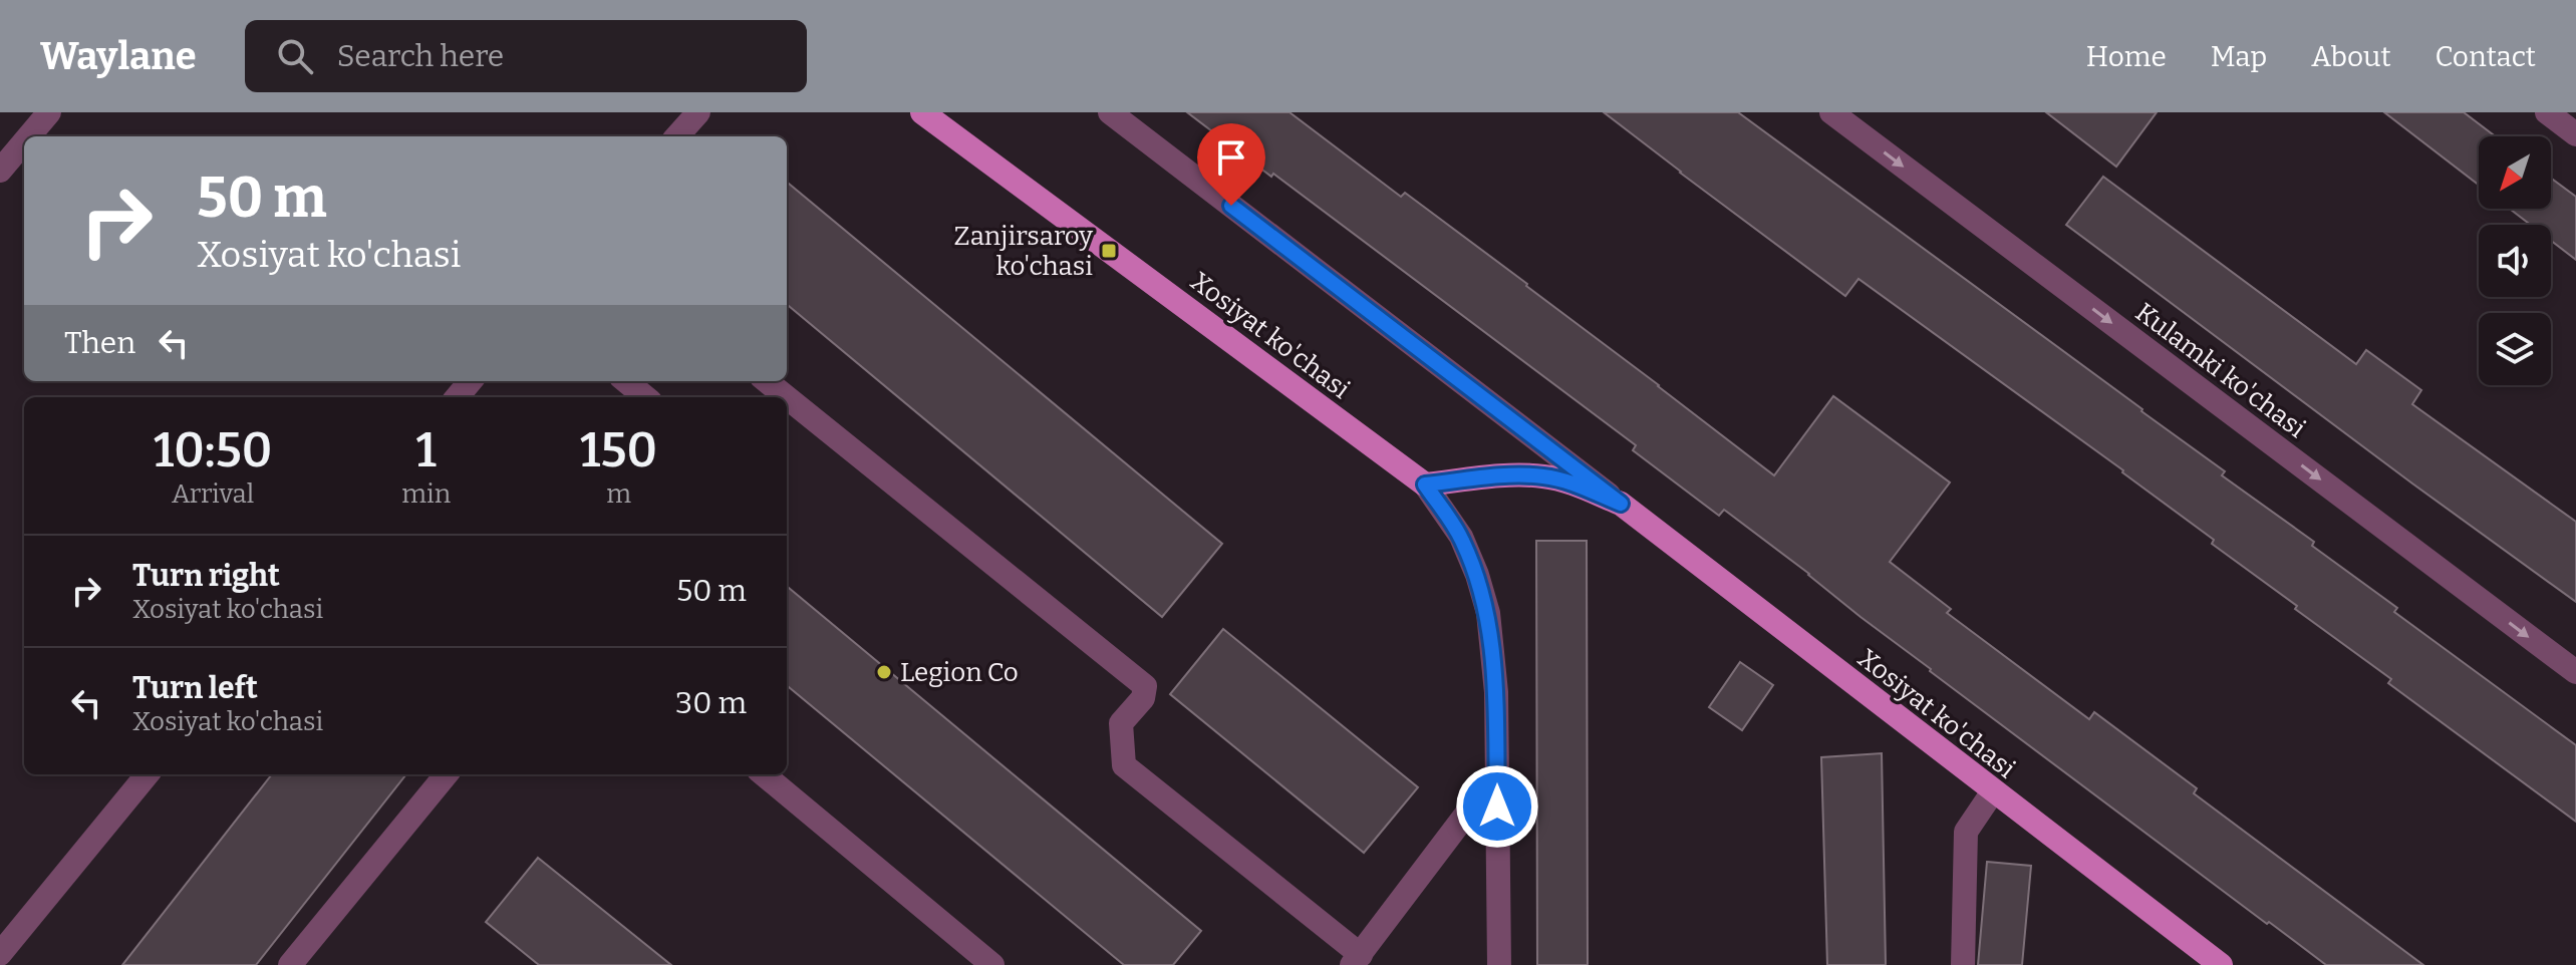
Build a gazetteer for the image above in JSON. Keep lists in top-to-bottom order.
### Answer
{
  "streets": {
    "main road": ["Xosiyat ko'chasi"],
    "street": ["Kulamki ko'chasi"]
  },
  "one_way": ["Kulamki ko'chasi"],
  "places": {
    "transit": ["Zanjirsaroy ko'chasi"],
    "other": ["Legion Co"]
  },
  "north": "bottom left",
  "page": {
    "header": "Waylane",
    "search": "Search here",
    "nav": [
      "Home",
      "Map",
      "About",
      "Contact"
    ],
    "turn": ["50 m", "Xosiyat ko'chasi"],
    "then": "Then",
    "eta": [
      "10:50",
      "Arrival",
      "1",
      "min",
      "150",
      "m"
    ],
    "list": [
      {
        "name": "Turn right",
        "note": "Xosiyat ko'chasi",
        "value": "50 m"
      },
      {
        "name": "Turn left",
        "note": "Xosiyat ko'chasi",
        "value": "30 m"
      }
    ]
  }
}
